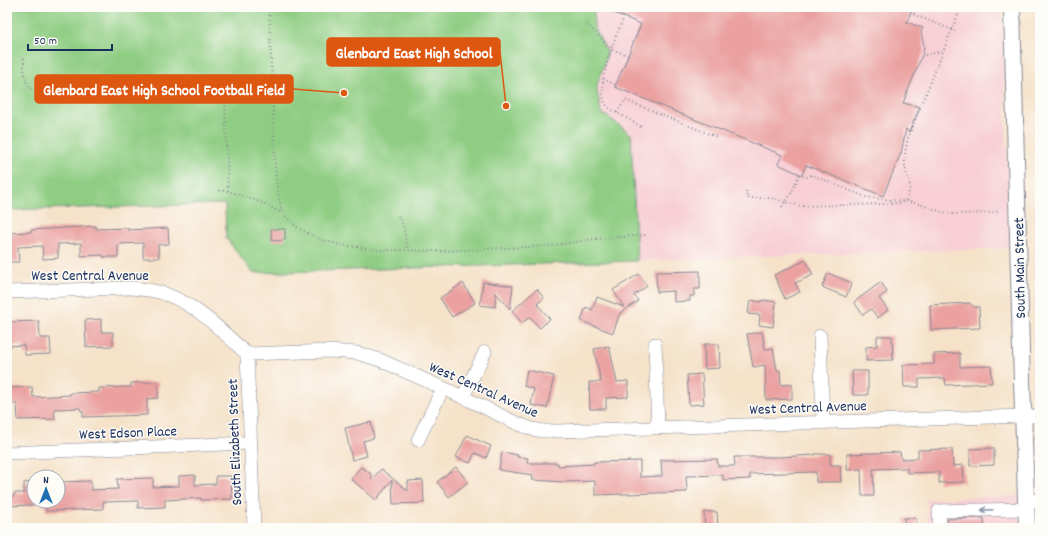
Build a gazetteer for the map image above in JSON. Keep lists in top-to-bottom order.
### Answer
{
  "streets": {
    "main road": ["South Main Street"],
    "street": ["West Central Avenue", "West Edson Place", "South Elizabeth Street"]
  },
  "crossings": [
    ["South Main Street", "West Central Avenue"],
    ["West Central Avenue", "South Elizabeth Street"],
    ["West Edson Place", "South Elizabeth Street"]
  ],
  "places": ["Glenbard East High School Football Field", "Glenbard East High School"],
  "scale_bar": "50 m",
  "north": "top"
}
